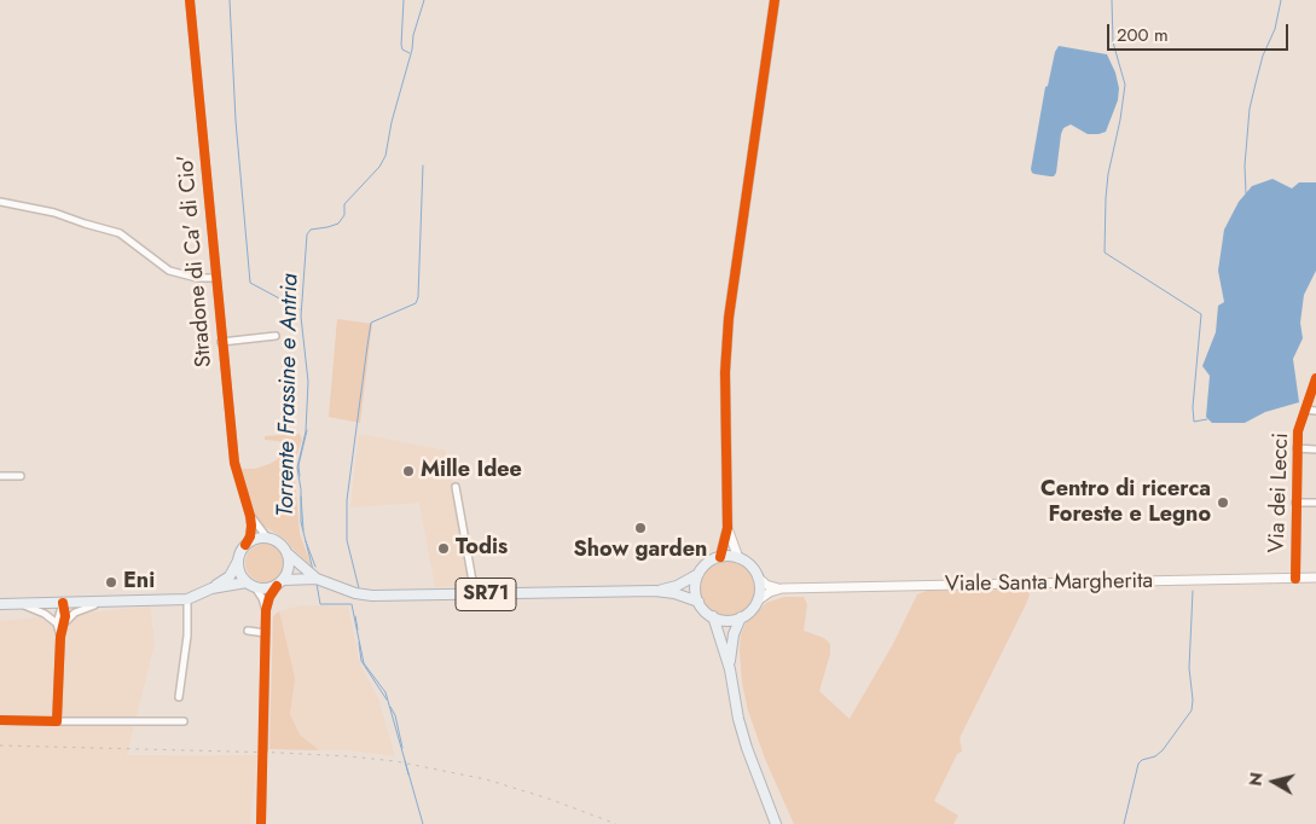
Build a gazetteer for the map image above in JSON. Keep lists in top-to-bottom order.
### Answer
{
  "streets": {
    "main road": ["SR71"],
    "street": ["Stradone di Ca' di Cio'", "Via dei Lecci", "Viale Santa Margherita"]
  },
  "crossings": [
    ["Via dei Lecci", "Viale Santa Margherita"],
    ["Viale Santa Margherita", "SR71"]
  ],
  "water": ["Torrente Frassine e Antria"],
  "places": [
    "Mille Idee",
    "Centro di ricerca Foreste e Legno",
    "Show garden",
    "Todis",
    "Eni"
  ],
  "scale_bar": "200 m",
  "north": "left"
}
